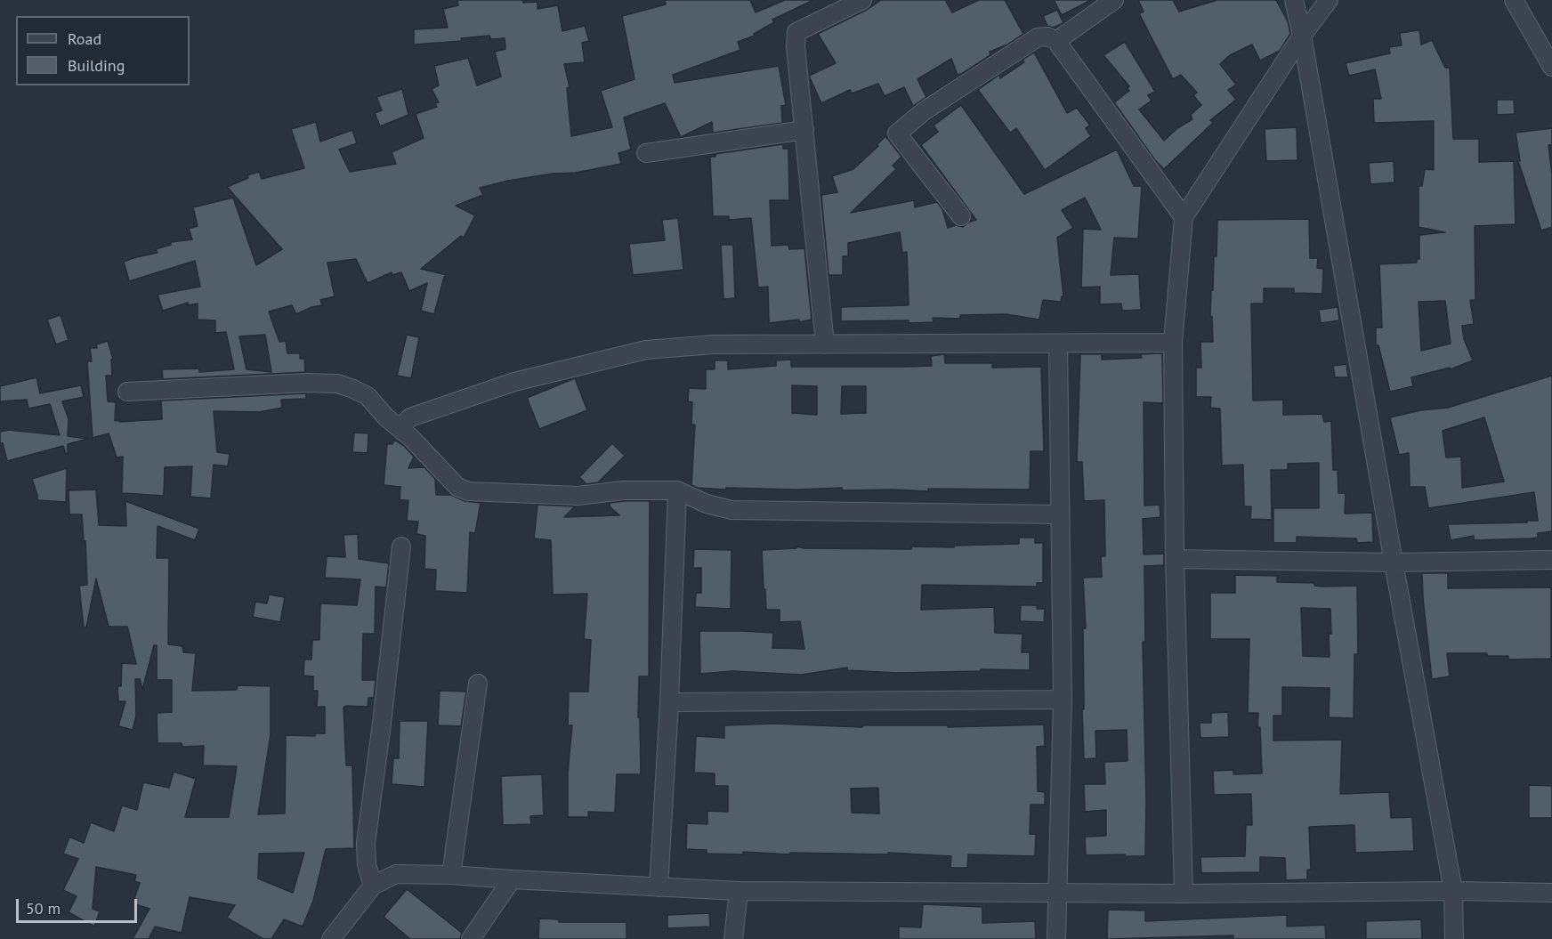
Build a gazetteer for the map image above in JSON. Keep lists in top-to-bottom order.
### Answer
{
  "legend": ["Road", "Building"],
  "scale_bar": "50 m"
}
